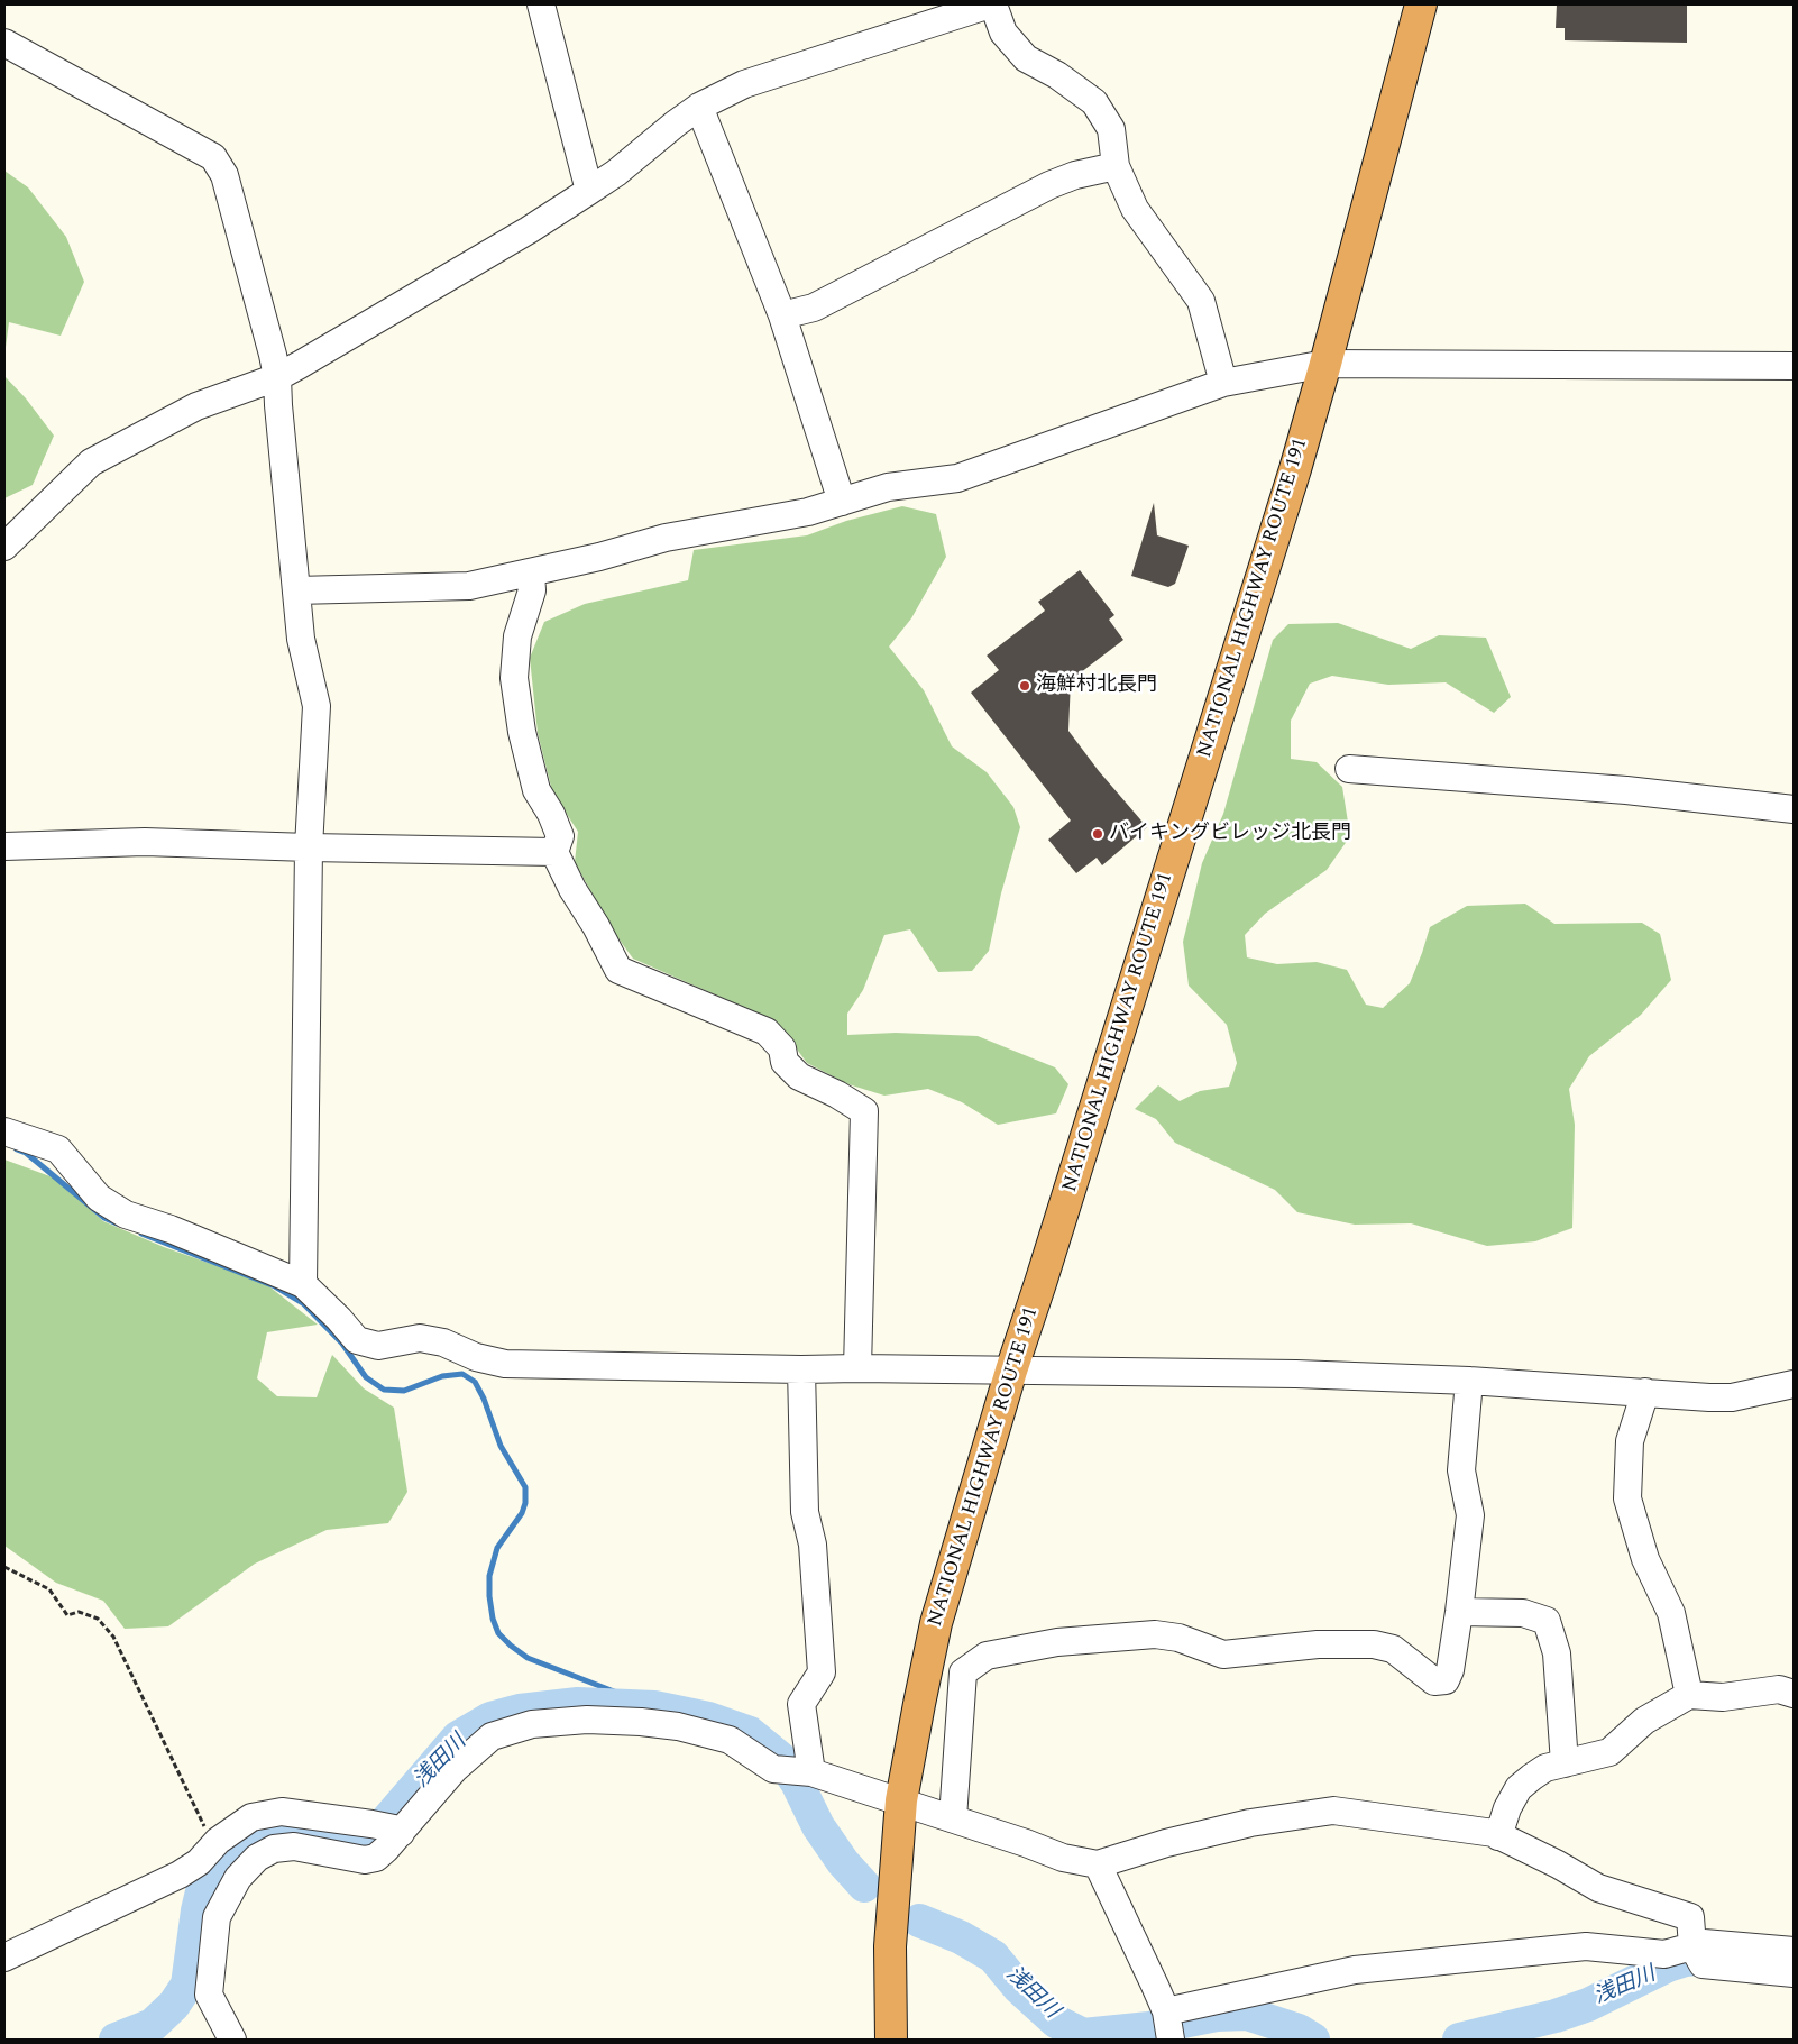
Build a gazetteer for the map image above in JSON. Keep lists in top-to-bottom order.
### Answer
{
  "streets": {
    "highway": ["NATIONAL HIGHWAY ROUTE 191"]
  },
  "water": ["浅田川"],
  "places": ["海鮮村北長門", "バイキングビレッジ北長門"]
}
